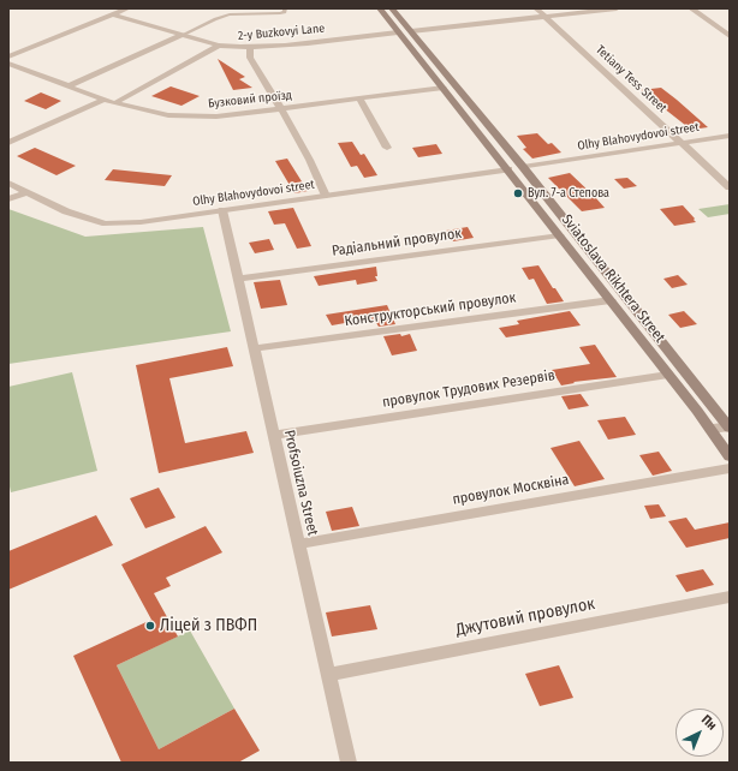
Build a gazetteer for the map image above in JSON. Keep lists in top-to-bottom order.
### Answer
{
  "streets": {
    "main road": ["Sviatoslava Rikhtera Street"],
    "street": [
      "2-y Buzkovyi Lane",
      "Tetiany Tess Street",
      "Бузковий проїзд",
      "Olhy Blahovydovoi street",
      "Радіальний провулок",
      "Конструкторський провулок",
      "провулок Трудових Резервів",
      "Profsoiuzna Street",
      "провулок Москвіна",
      "Джутовий провулок"
    ]
  },
  "crossings": [
    ["2-y Buzkovyi Lane", "Sviatoslava Rikhtera Street"],
    ["Tetiany Tess Street", "Olhy Blahovydovoi street"],
    ["Бузковий проїзд", "Sviatoslava Rikhtera Street"],
    ["Olhy Blahovydovoi street", "Sviatoslava Rikhtera Street"],
    ["Olhy Blahovydovoi street", "Profsoiuzna Street"],
    ["Радіальний провулок", "Sviatoslava Rikhtera Street"],
    ["Радіальний провулок", "Profsoiuzna Street"],
    ["Sviatoslava Rikhtera Street", "Конструкторський провулок"],
    ["Sviatoslava Rikhtera Street", "провулок Трудових Резервів"],
    ["Конструкторський провулок", "Profsoiuzna Street"],
    ["провулок Трудових Резервів", "Profsoiuzna Street"],
    ["Profsoiuzna Street", "провулок Москвіна"],
    ["Profsoiuzna Street", "Джутовий провулок"]
  ],
  "places": ["Вул. 7-а Степова", "Ліцей з ПВФП"],
  "north": "top right"
}
